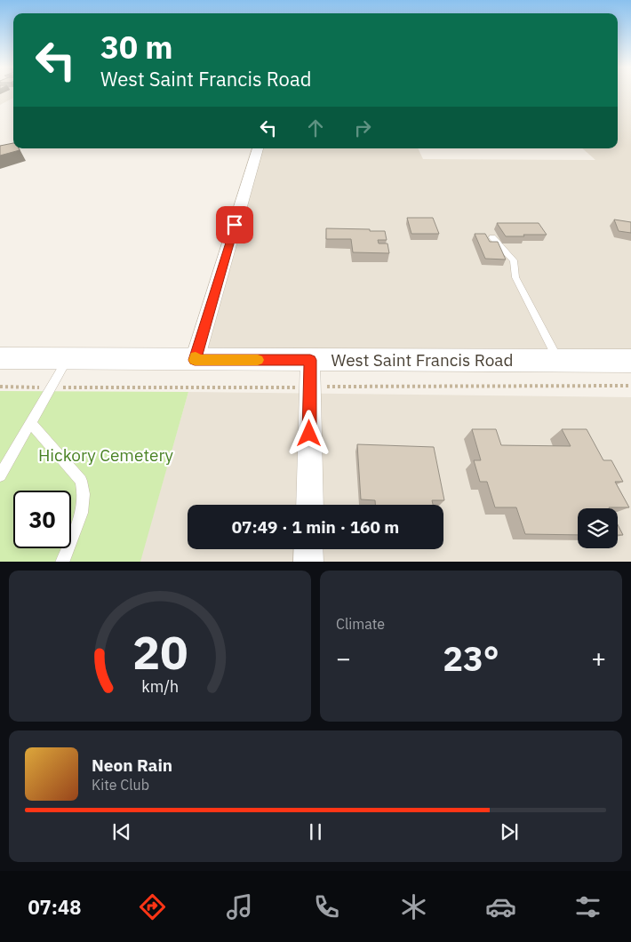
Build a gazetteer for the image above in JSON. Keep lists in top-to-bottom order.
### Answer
{
  "streets": {
    "street": ["West Saint Francis Road"]
  },
  "parks": ["Hickory Cemetery"],
  "page": {
    "turn": ["30 m", "West Saint Francis Road"],
    "limit": "30",
    "trip": "07:49 · 1 min · 160 m",
    "tile": "Climate",
    "heat": ["−", "23°", "+"],
    "song": ["Neon Rain", "Kite Club"],
    "tabs": "07:48",
    "gauge": ["20", "km/h"]
  }
}
